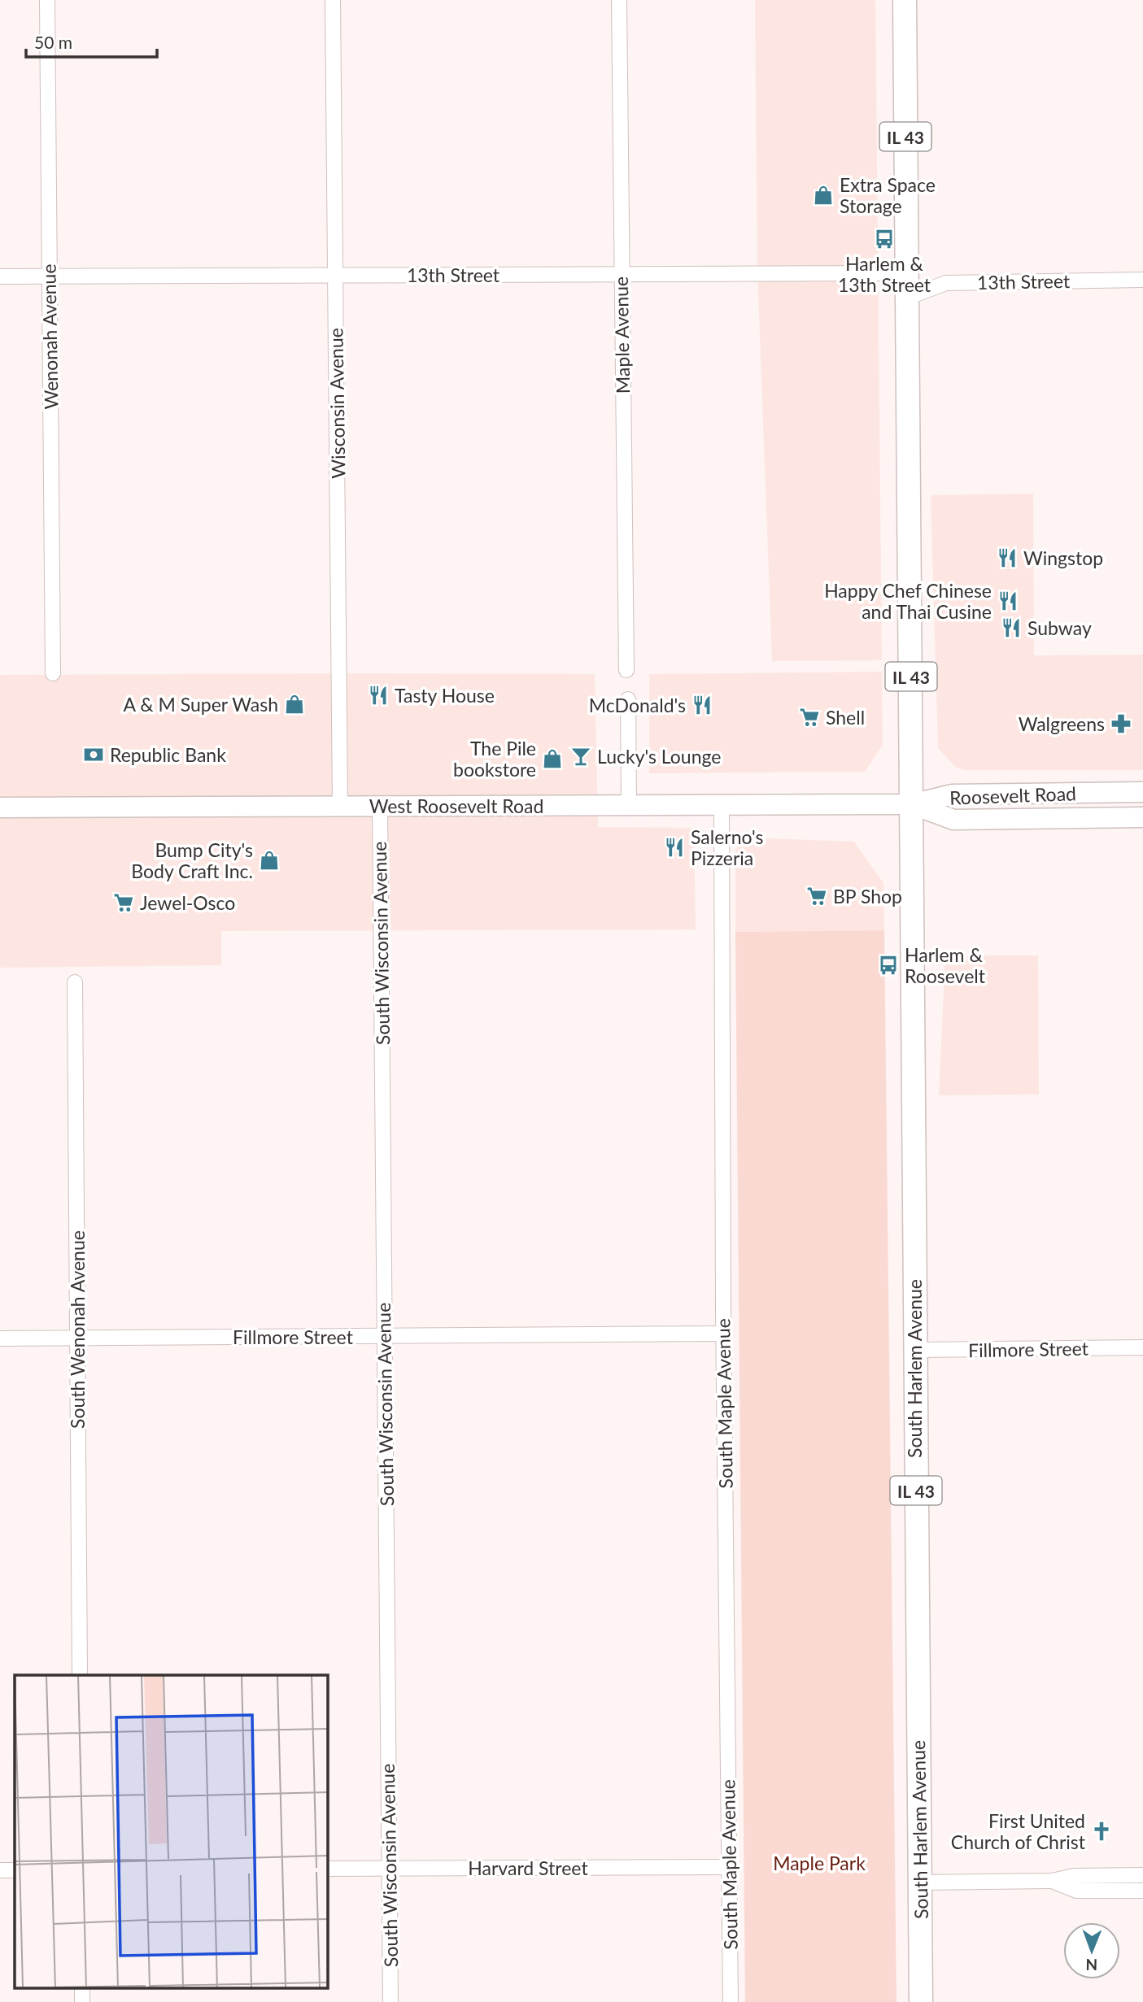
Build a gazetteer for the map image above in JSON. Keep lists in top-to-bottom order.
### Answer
{
  "streets": {
    "main road": [
      "IL 43",
      "Roosevelt Road",
      "West Roosevelt Road",
      "South Harlem Avenue"
    ],
    "street": [
      "13th Street",
      "Maple Avenue",
      "Wenonah Avenue",
      "Wisconsin Avenue",
      "South Wisconsin Avenue",
      "South Wenonah Avenue",
      "Fillmore Street",
      "South Maple Avenue",
      "Harvard Street"
    ]
  },
  "crossings": [
    ["IL 43", "13th Street"],
    ["IL 43", "Roosevelt Road"],
    ["IL 43", "West Roosevelt Road"],
    ["IL 43", "South Harlem Avenue"],
    ["13th Street", "Maple Avenue"],
    ["13th Street", "Wenonah Avenue"],
    ["13th Street", "Wisconsin Avenue"],
    ["Wisconsin Avenue", "West Roosevelt Road"],
    ["Roosevelt Road", "West Roosevelt Road"],
    ["Roosevelt Road", "South Harlem Avenue"],
    ["West Roosevelt Road", "South Wisconsin Avenue"],
    ["West Roosevelt Road", "South Harlem Avenue"],
    ["West Roosevelt Road", "South Maple Avenue"],
    ["South Wisconsin Avenue", "Fillmore Street"],
    ["South Wisconsin Avenue", "Harvard Street"],
    ["South Wenonah Avenue", "Fillmore Street"],
    ["Fillmore Street", "South Harlem Avenue"],
    ["Fillmore Street", "South Maple Avenue"],
    ["South Maple Avenue", "Harvard Street"]
  ],
  "parks": ["Maple Park"],
  "places": {
    "shop": [
      "Extra Space Storage",
      "A & M Super Wash",
      "The Pile bookstore",
      "Bump City's Body Craft Inc."
    ],
    "bus stop": ["Harlem & 13th Street", "Harlem & Roosevelt"],
    "restaurant": [
      "Wingstop",
      "Happy Chef Chinese and Thai Cusine",
      "Subway",
      "Tasty House",
      "McDonald's",
      "Salerno's Pizzeria"
    ],
    "supermarket": ["Shell", "BP Shop", "Jewel-Osco"],
    "pharmacy": ["Walgreens"],
    "bank": ["Republic Bank"],
    "bar": ["Lucky's Lounge"],
    "church": ["First United Church of Christ"]
  },
  "scale_bar": "50 m",
  "north": "bottom"
}
